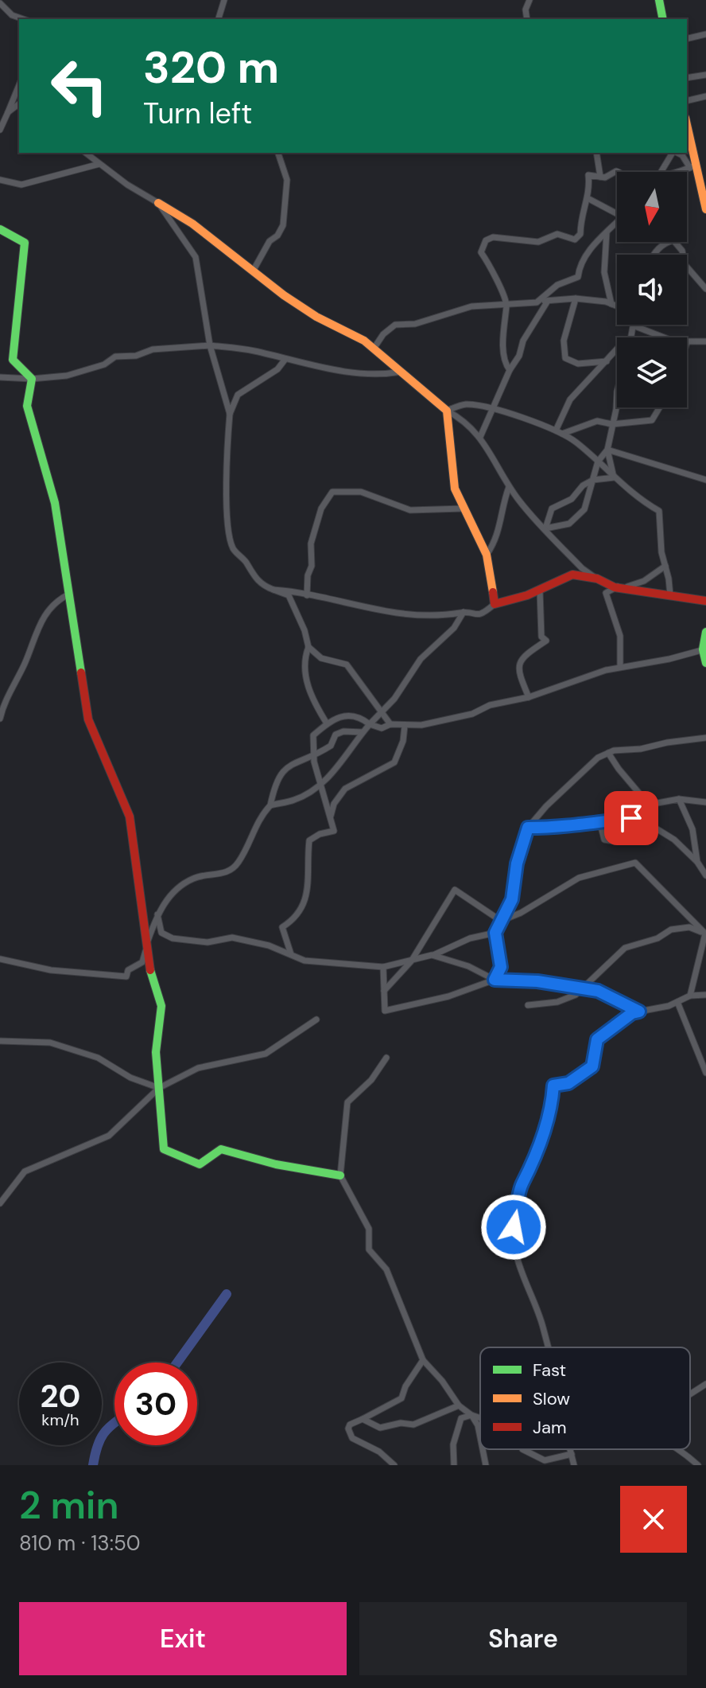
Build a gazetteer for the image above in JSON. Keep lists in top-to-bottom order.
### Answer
{
  "legend": ["Fast", "Slow", "Jam"],
  "north": "bottom",
  "page": {
    "turn": ["320 m", "Turn left"],
    "speed": "20 km/h",
    "limit": "30",
    "heading": ["2 min", "810 m · 13:50"],
    "buttons": ["Exit", "Share"]
  }
}
